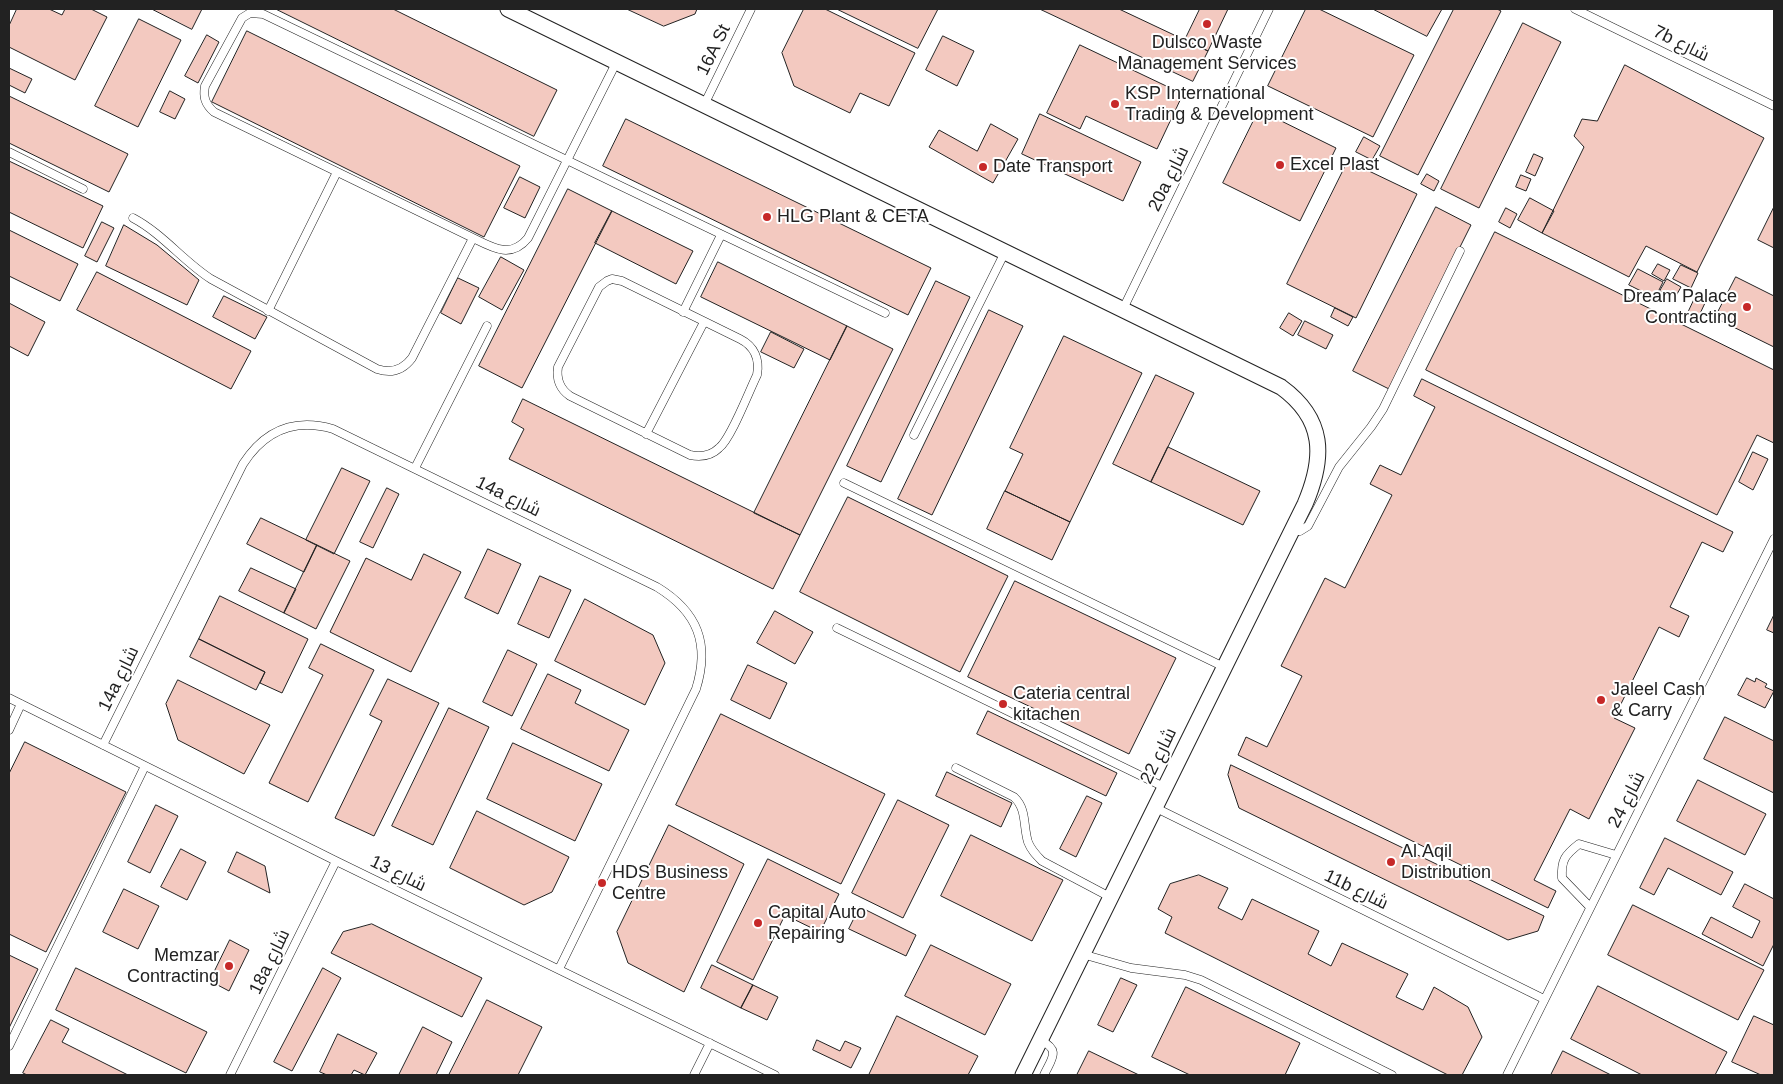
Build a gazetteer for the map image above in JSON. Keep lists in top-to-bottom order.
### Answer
{
  "streets": {
    "street": ["شارع 22"],
    "lane": [
      "7b شارع",
      "16A St",
      "20a شارع",
      "14a شارع",
      "شارع 24",
      "شارع 13",
      "11b شارع",
      "18a شارع"
    ]
  },
  "crossings": [
    ["20a شارع", "شارع 22"],
    ["14a شارع", "شارع 13"],
    ["شارع 22", "11b شارع"],
    ["شارع 24", "11b شارع"],
    ["شارع 13", "18a شارع"]
  ],
  "places": [
    "Dulsco Waste Management Services",
    "KSP International Trading & Development",
    "Excel Plast",
    "Date Transport",
    "HLG Plant & CETA",
    "Dream Palace Contracting",
    "Jaleel Cash & Carry",
    "Cateria central kitachen",
    "Al Aqil Distribution",
    "HDS Business Centre",
    "Capital Auto Repairing",
    "Memzar Contracting"
  ]
}
